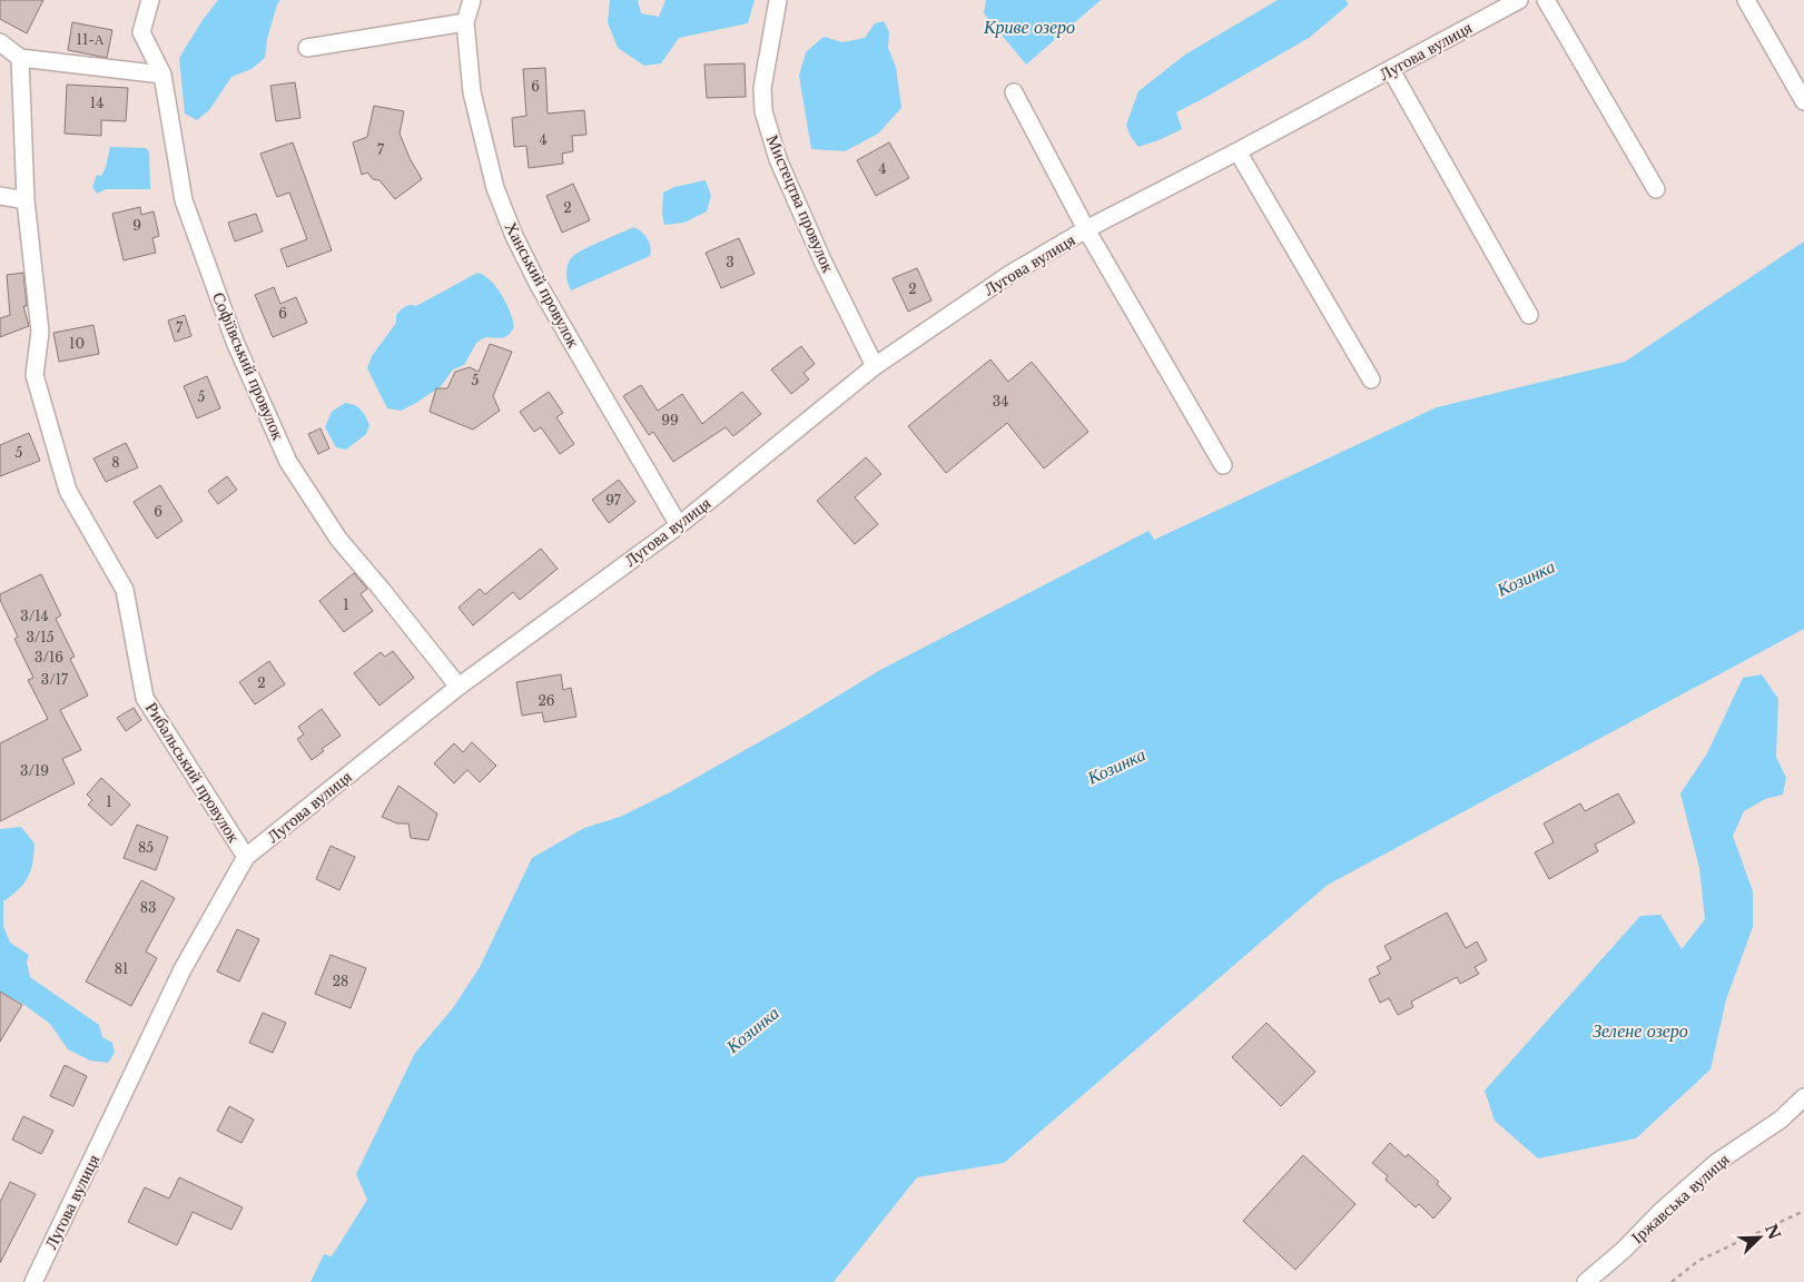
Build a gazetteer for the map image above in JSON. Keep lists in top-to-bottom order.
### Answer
{
  "streets": {
    "street": [
      "Лугова вулиця",
      "Мистецтва провулок",
      "Ханський провулок",
      "Софіївський провулок",
      "Рибальський провулок",
      "Іржавська вулиця"
    ]
  },
  "crossings": [
    ["Лугова вулиця", "Мистецтва провулок"],
    ["Лугова вулиця", "Ханський провулок"],
    ["Лугова вулиця", "Софіївський провулок"],
    ["Лугова вулиця", "Рибальський провулок"]
  ],
  "water": ["Криве озеро", "Козинка", "Зелене озеро"],
  "house_numbers": [
    "11-А",
    "6",
    "14",
    "4",
    "7",
    "4",
    "2",
    "9",
    "3",
    "2",
    "6",
    "7",
    "10",
    "5",
    "5",
    "34",
    "99",
    "5",
    "8",
    "97",
    "6",
    "1",
    "3/14",
    "3/15",
    "3/16",
    "3/17",
    "2",
    "26",
    "3/19",
    "1",
    "85",
    "83",
    "81",
    "28"
  ],
  "north": "top right"
}
